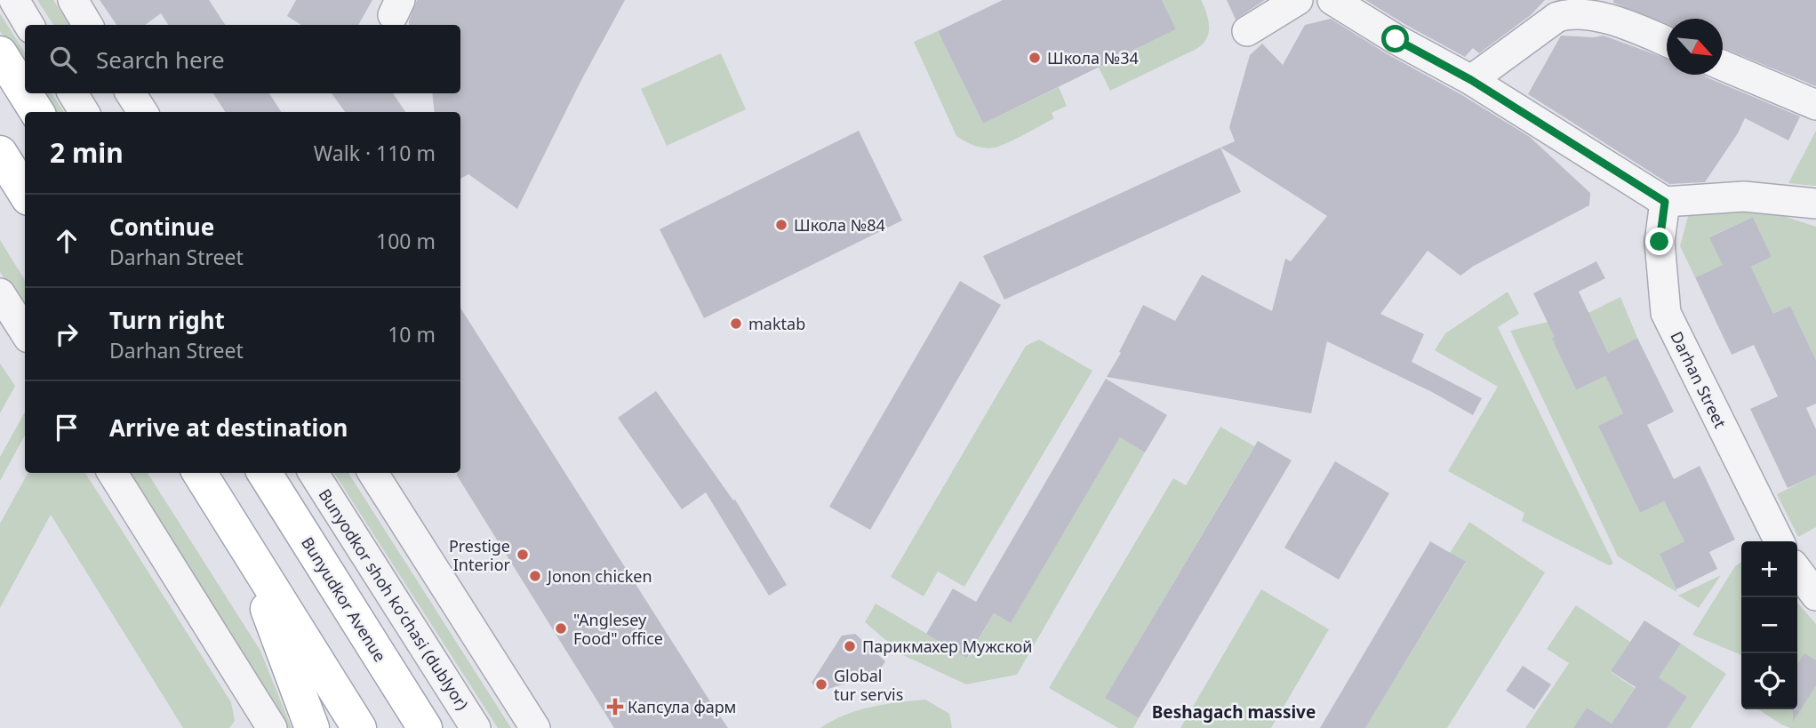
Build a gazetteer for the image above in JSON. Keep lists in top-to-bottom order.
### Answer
{
  "streets": {
    "main road": ["Bunyudkor Avenue"],
    "street": ["Darhan Street", "Bunyodkor shoh koʻchasi (dublyor)"]
  },
  "districts": ["Beshagach massive"],
  "places": {
    "other": [
      "Школа №34",
      "Школа №84",
      "maktab",
      "Prestige Interior",
      "Jonon chicken",
      "\"Anglesey Food\" office",
      "Парикмахер Мужской",
      "Global tur servis"
    ],
    "health": ["Капсула фарм"]
  },
  "north": "bottom right",
  "page": {
    "search": "Search here",
    "heading": ["2 min", "Walk · 110 m"],
    "list": [
      ["Continue", "Darhan Street", "100 m"],
      ["Turn right", "Darhan Street", "10 m"],
      "Arrive at destination"
    ],
    "map_buttons": ["+", "−"]
  }
}
